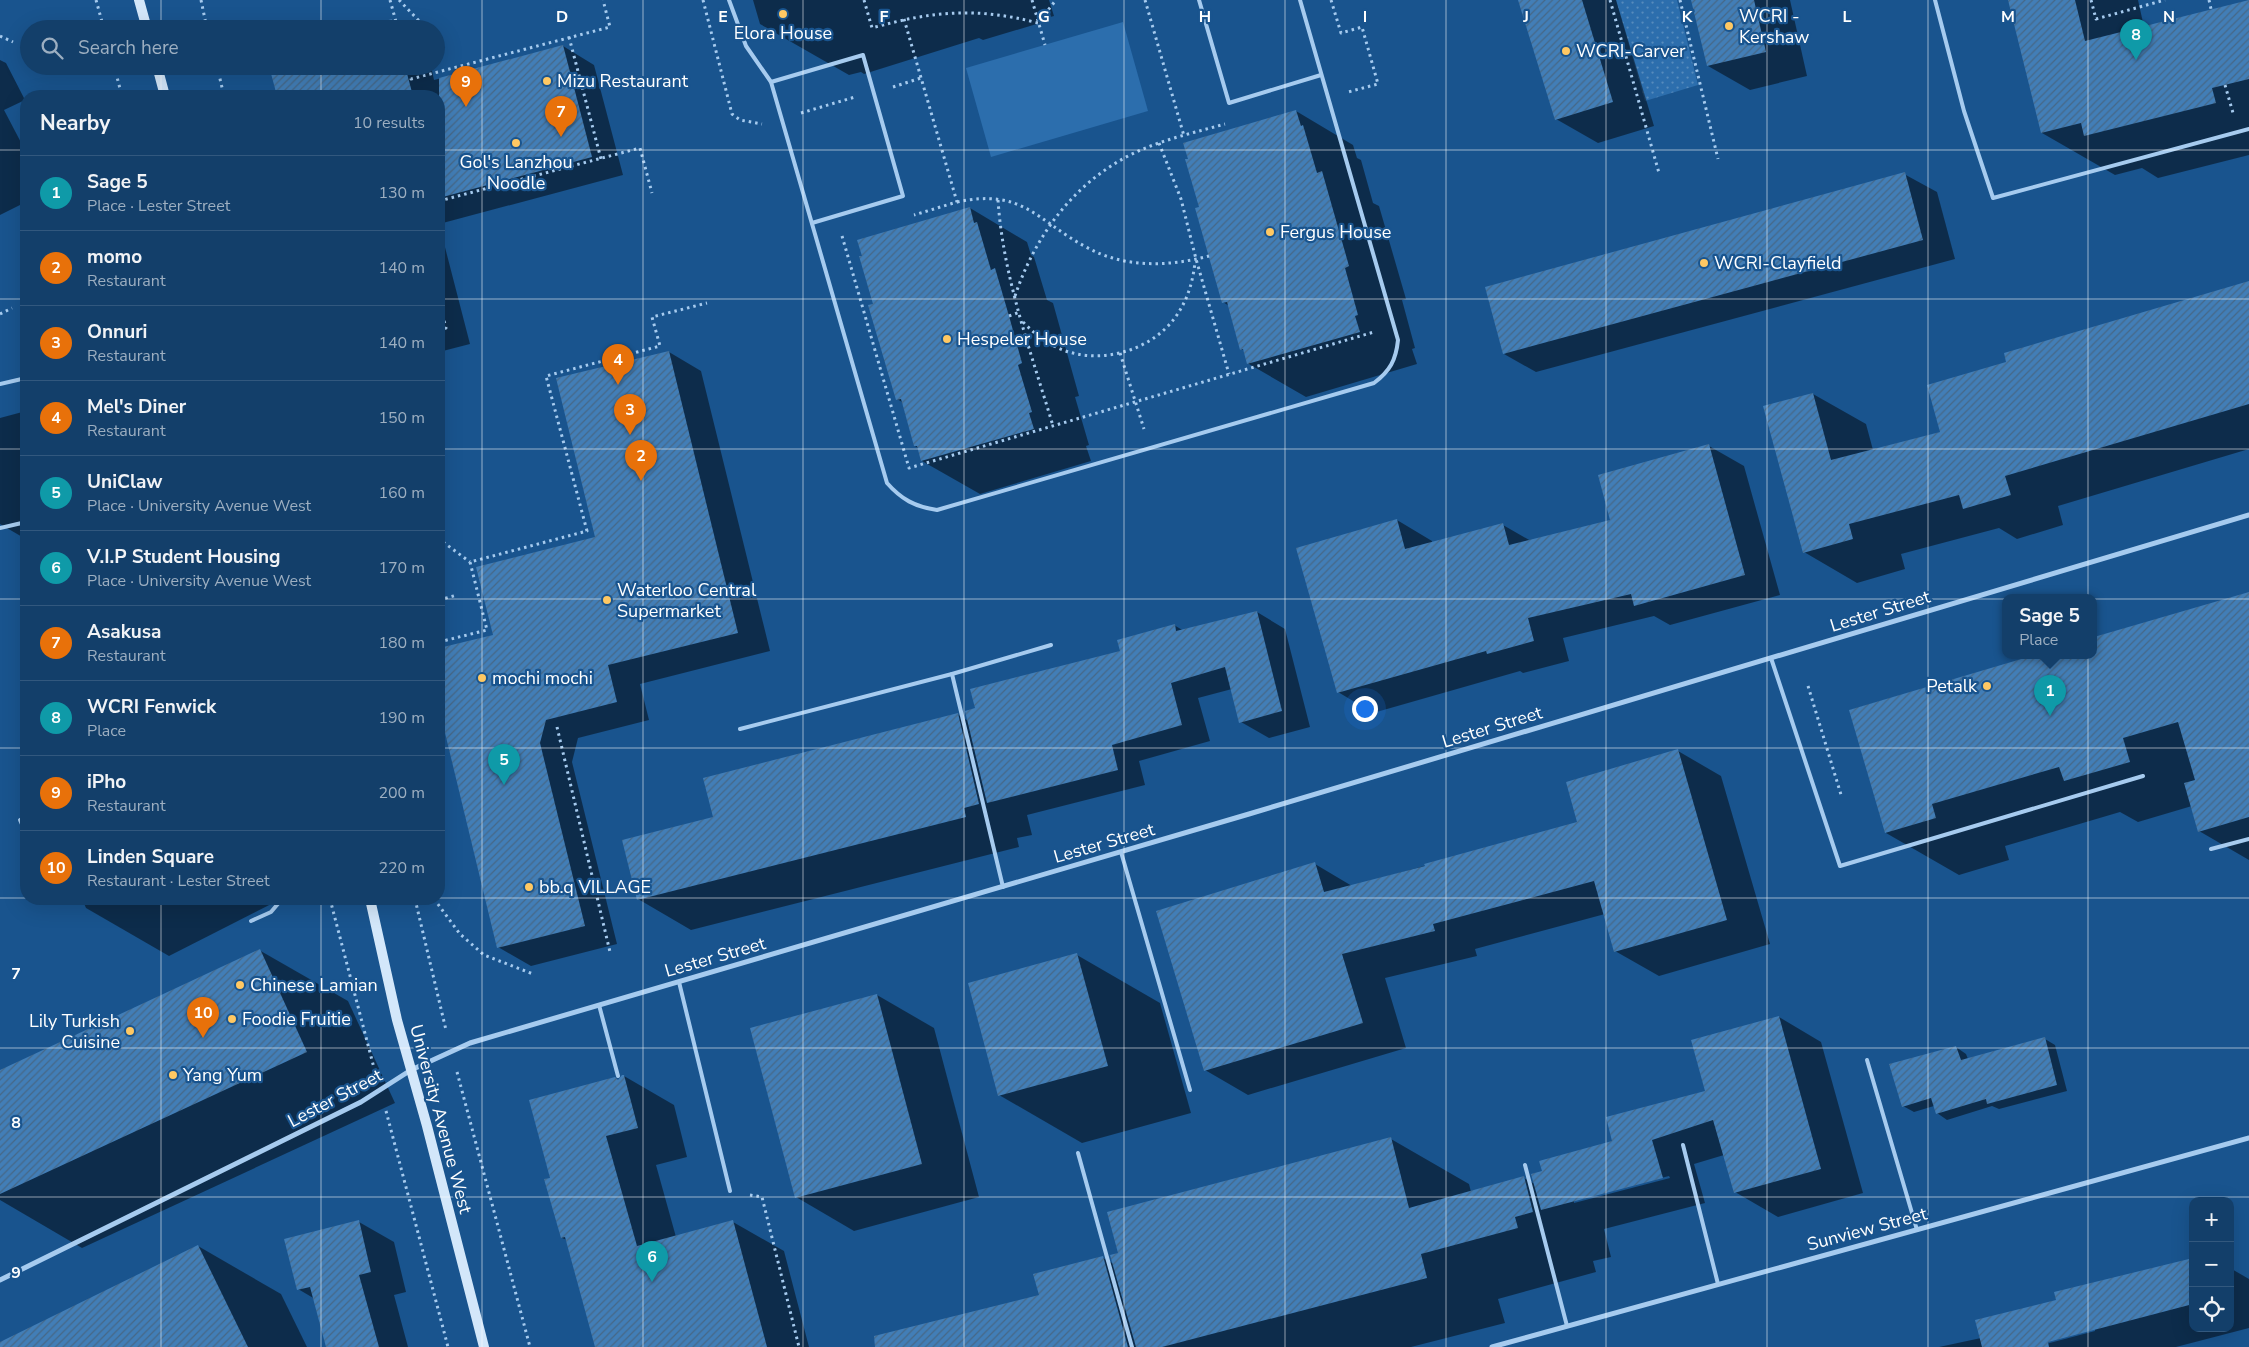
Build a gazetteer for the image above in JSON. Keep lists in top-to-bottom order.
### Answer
{
  "streets": {
    "main road": ["University Avenue West"],
    "street": ["Lester Street", "Sunview Street"]
  },
  "crossings": [
    ["Lester Street", "University Avenue West"]
  ],
  "places": [
    "Elora House",
    "WCRI - Kershaw",
    "WCRI-Carver",
    "Mizu Restaurant",
    "Gol's Lanzhou Noodle",
    "Fergus House",
    "WCRI-Clayfield",
    "Hespeler House",
    "Waterloo Central Supermarket",
    "mochi mochi",
    "Petalk",
    "bb.q VILLAGE",
    "Chinese Lamian",
    "Foodie Fruitie",
    "Lily Turkish Cuisine",
    "Yang Yum"
  ],
  "page": {
    "pins": [
      "8",
      "9",
      "7",
      "4",
      "3",
      "2",
      "1",
      "5",
      "10",
      "6"
    ],
    "search": "Search here",
    "heading": ["Nearby", "10 results"],
    "list": [
      {
        "mark": "1",
        "name": "Sage 5",
        "note": "Place · Lester Street",
        "value": "130 m"
      },
      {
        "mark": "2",
        "name": "momo",
        "note": "Restaurant",
        "value": "140 m"
      },
      {
        "mark": "3",
        "name": "Onnuri",
        "note": "Restaurant",
        "value": "140 m"
      },
      {
        "mark": "4",
        "name": "Mel's Diner",
        "note": "Restaurant",
        "value": "150 m"
      },
      {
        "mark": "5",
        "name": "UniClaw",
        "note": "Place · University Avenue West",
        "value": "160 m"
      },
      {
        "mark": "6",
        "name": "V.I.P Student Housing",
        "note": "Place · University Avenue West",
        "value": "170 m"
      },
      {
        "mark": "7",
        "name": "Asakusa",
        "note": "Restaurant",
        "value": "180 m"
      },
      {
        "mark": "8",
        "name": "WCRI Fenwick",
        "note": "Place",
        "value": "190 m"
      },
      {
        "mark": "9",
        "name": "iPho",
        "note": "Restaurant",
        "value": "200 m"
      },
      {
        "mark": "10",
        "name": "Linden Square",
        "note": "Restaurant · Lester Street",
        "value": "220 m"
      }
    ],
    "popup": ["Sage 5", "Place"],
    "map_buttons": ["+", "−"]
  },
  "grid": {
    "columns": [
      "D",
      "E",
      "F",
      "G",
      "H",
      "I",
      "J",
      "K",
      "L",
      "M",
      "N"
    ],
    "rows": ["7", "8", "9"]
  }
}
